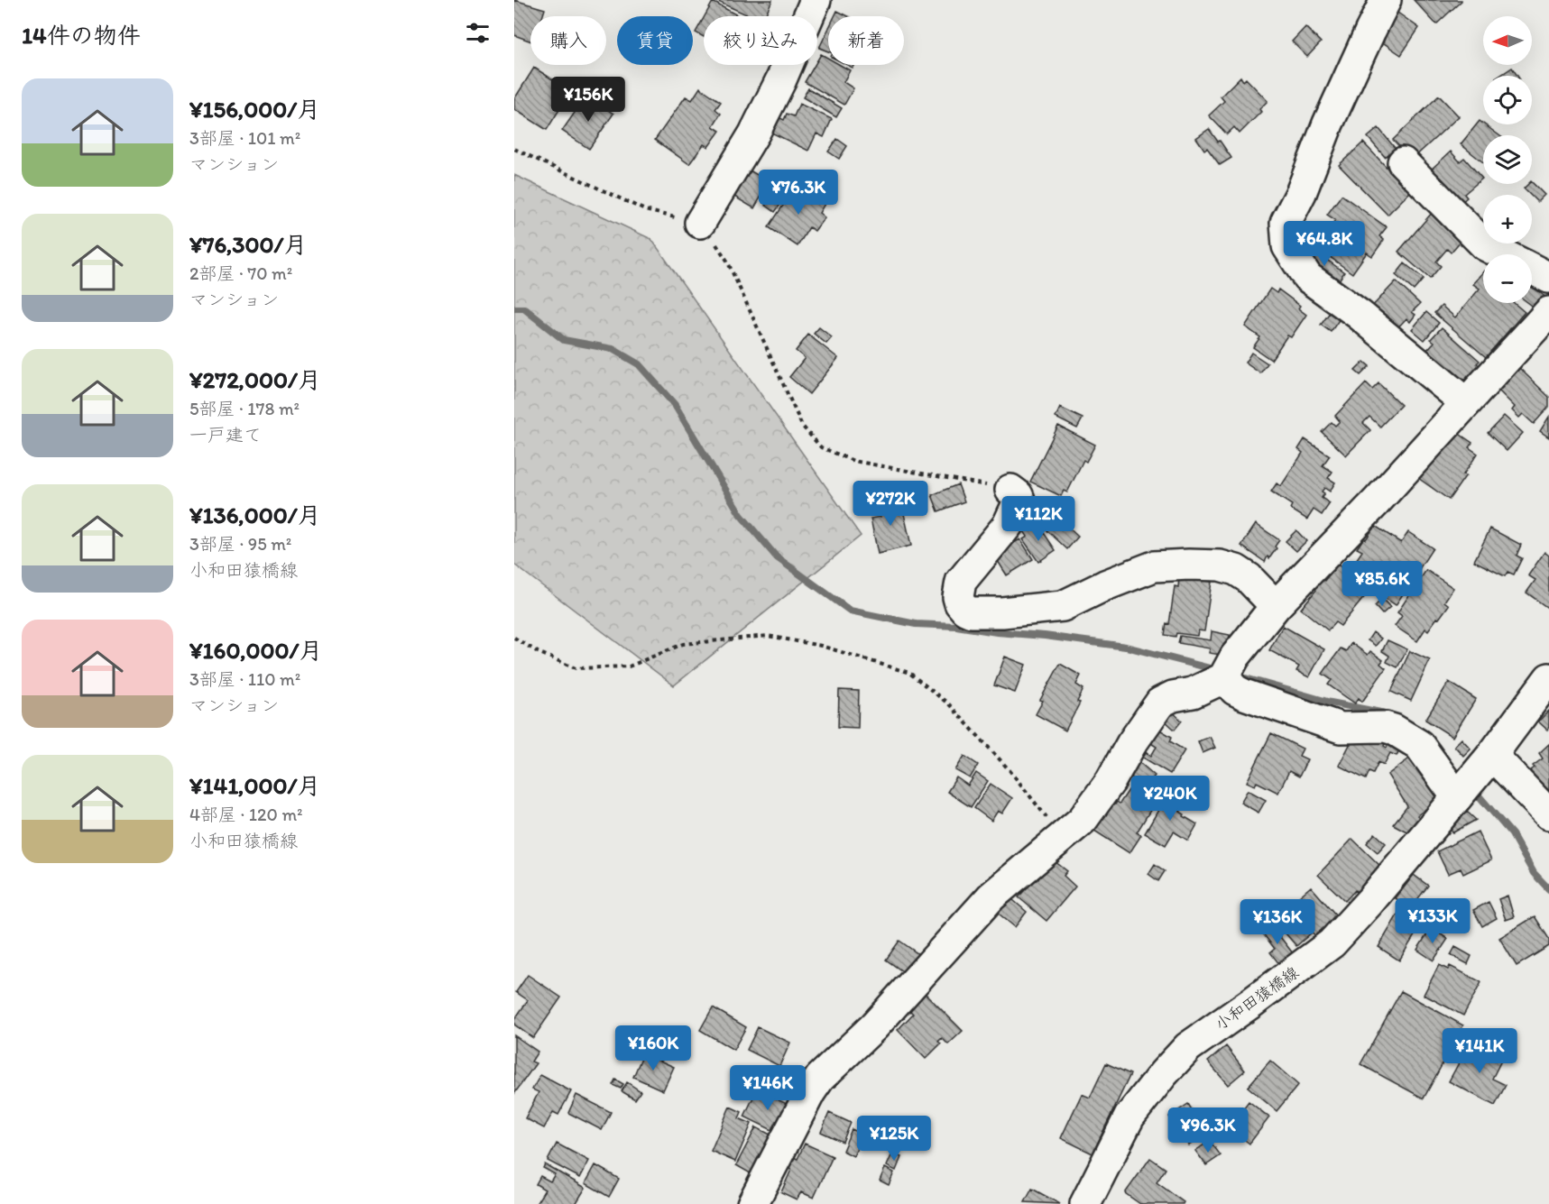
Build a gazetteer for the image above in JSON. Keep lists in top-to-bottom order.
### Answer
{
  "streets": {
    "street": ["小和田猿橋線"]
  },
  "north": "left",
  "page": {
    "heading": "14件の物件",
    "map_buttons": ["+", "−"],
    "chip": [
      "購入",
      "賃貸",
      "絞り込み",
      "新着"
    ],
    "list": [
      {
        "name": "¥156,000/月",
        "note": "3部屋 · 101 m² · マンション"
      },
      {
        "name": "¥76,300/月",
        "note": "2部屋 · 70 m² · マンション"
      },
      {
        "name": "¥272,000/月",
        "note": "5部屋 · 178 m² · 一戸建て"
      },
      {
        "name": "¥136,000/月",
        "note": "3部屋 · 95 m² · 小和田猿橋線"
      },
      {
        "name": "¥160,000/月",
        "note": "3部屋 · 110 m² · マンション"
      },
      {
        "name": "¥141,000/月",
        "note": "4部屋 · 120 m² · 小和田猿橋線"
      }
    ],
    "price": [
      "¥156K",
      "¥76.3K",
      "¥64.8K",
      "¥272K",
      "¥112K",
      "¥85.6K",
      "¥240K",
      "¥133K",
      "¥136K",
      "¥160K",
      "¥141K",
      "¥146K",
      "¥96.3K",
      "¥125K"
    ]
  }
}
